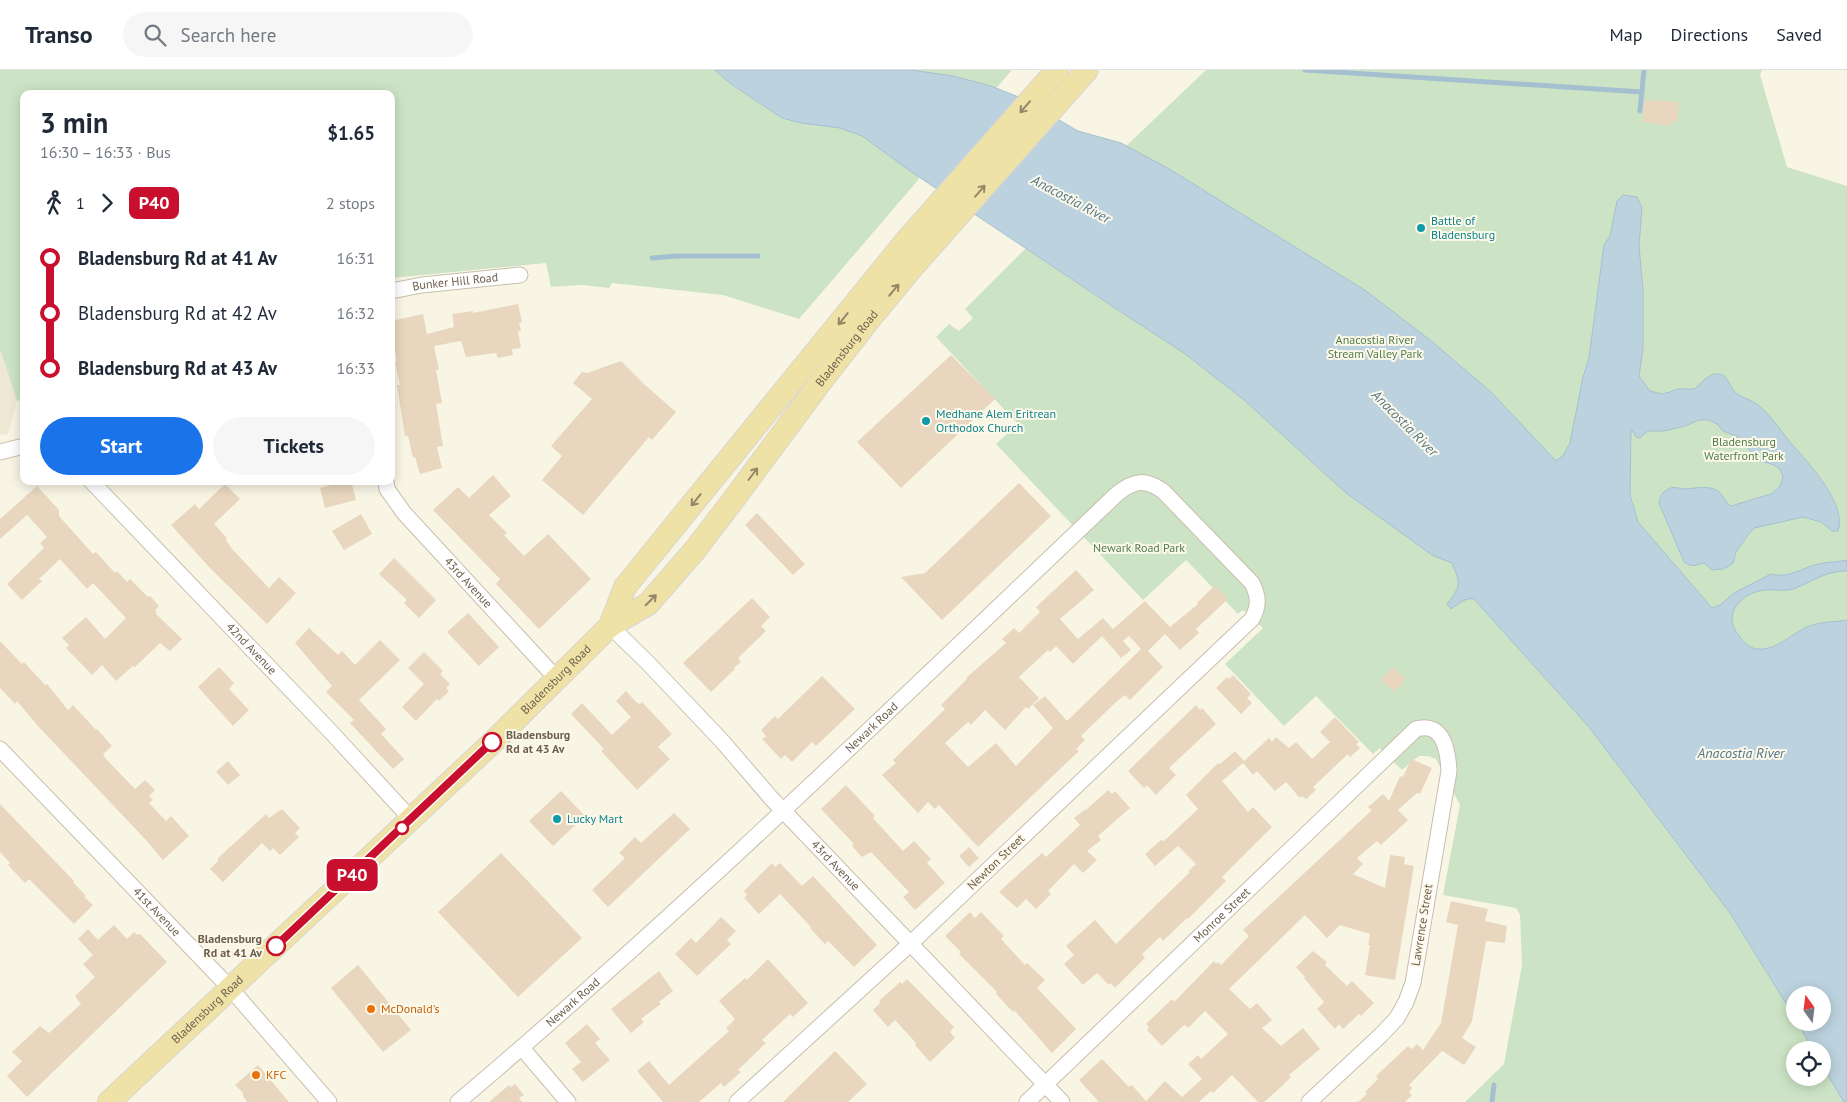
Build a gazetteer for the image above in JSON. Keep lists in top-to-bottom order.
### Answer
{
  "streets": {
    "main road": ["Bladensburg Road"],
    "street": [
      "Bunker Hill Road",
      "43rd Avenue",
      "42nd Avenue",
      "Newark Road",
      "Newton Street",
      "41st Avenue",
      "Monroe Street",
      "Lawrence Street"
    ]
  },
  "crossings": [
    ["Bladensburg Road", "43rd Avenue"],
    ["Bladensburg Road", "42nd Avenue"],
    ["Bladensburg Road", "41st Avenue"],
    ["43rd Avenue", "Newark Road"],
    ["43rd Avenue", "Newton Street"],
    ["43rd Avenue", "Monroe Street"],
    ["Newark Road", "Newton Street"],
    ["Monroe Street", "Lawrence Street"]
  ],
  "water": ["Anacostia River"],
  "parks": ["Anacostia River Stream Valley Park", "Bladensburg Waterfront Park", "Newark Road Park"],
  "places": [
    "Battle of Bladensburg",
    "Medhane Alem Eritrean Orthodox Church",
    "Bladensburg Rd at 43 Av",
    "Lucky Mart",
    "Bladensburg Rd at 41 Av",
    "McDonald's",
    "KFC"
  ],
  "lines": ["bus line P40"],
  "north": "top",
  "page": {
    "header": "Transo",
    "search": "Search here",
    "nav": ["Map", "Directions", "Saved"],
    "on_map": "P40",
    "heading": ["3 min", "16:30 – 16:33 · Bus", "$1.65"],
    "legs": ["1", "P40", "2 stops"],
    "list": [
      {
        "name": "Bladensburg Rd at 41 Av",
        "value": "16:31"
      },
      {
        "name": "Bladensburg Rd at 42 Av",
        "value": "16:32"
      },
      {
        "name": "Bladensburg Rd at 43 Av",
        "value": "16:33"
      }
    ],
    "buttons": ["Start", "Tickets"]
  }
}
